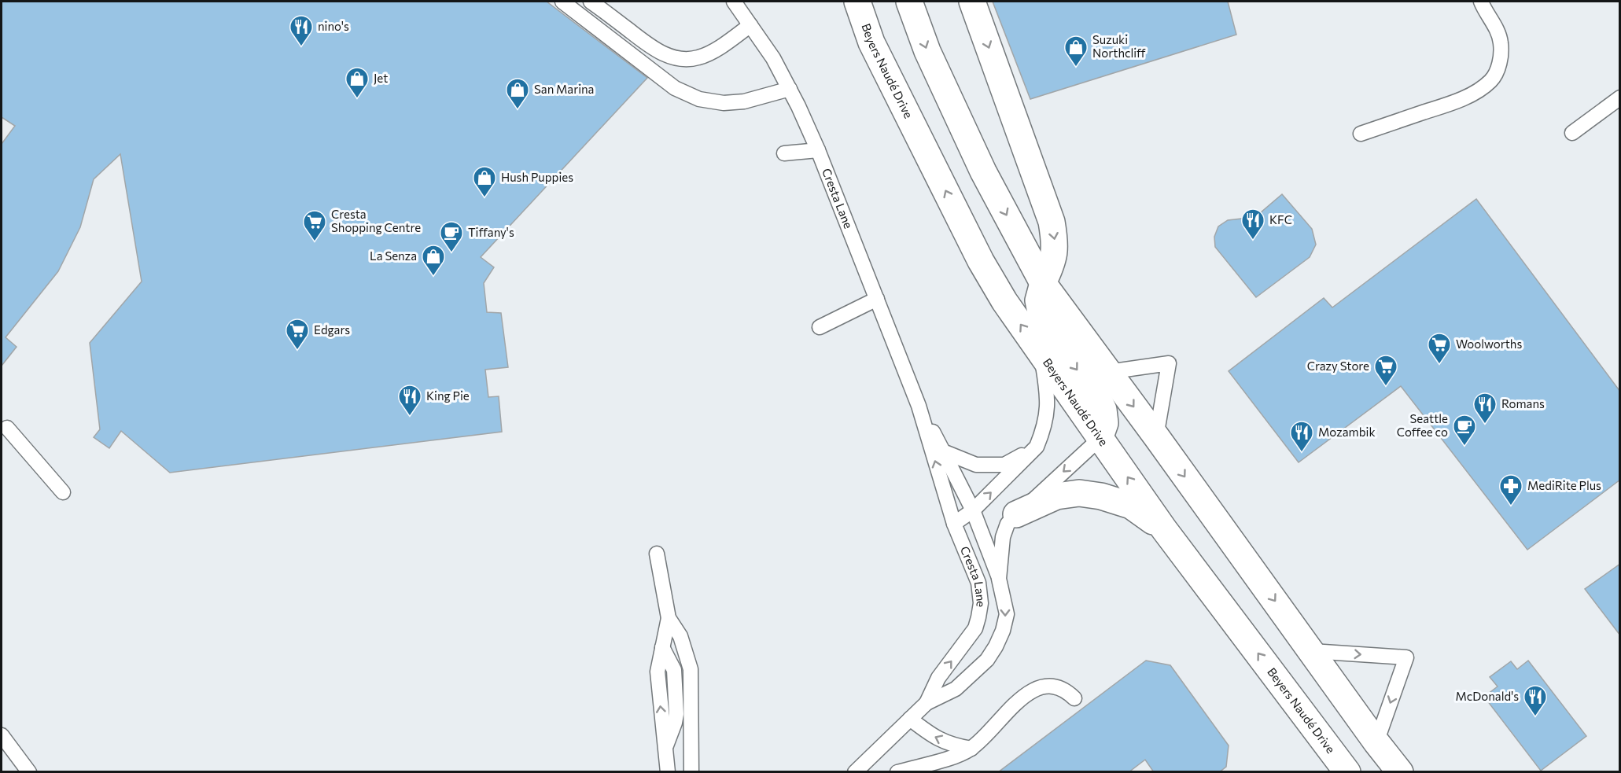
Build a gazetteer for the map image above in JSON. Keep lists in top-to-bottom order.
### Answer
{
  "streets": {
    "main road": ["Beyers Naudé Drive"],
    "lane": ["Cresta Lane"]
  },
  "crossings": [
    ["Beyers Naudé Drive", "Cresta Lane"]
  ],
  "places": {
    "restaurant": [
      "nino's",
      "KFC",
      "King Pie",
      "Romans",
      "Mozambik",
      "McDonald's"
    ],
    "shop": [
      "Suzuki Northcliff",
      "Jet",
      "San Marina",
      "Hush Puppies",
      "La Senza"
    ],
    "supermarket": [
      "Cresta Shopping Centre",
      "Edgars",
      "Woolworths",
      "Crazy Store"
    ],
    "cafe": ["Tiffany's", "Seattle Coffee co"],
    "pharmacy": ["MediRite Plus"]
  }
}
